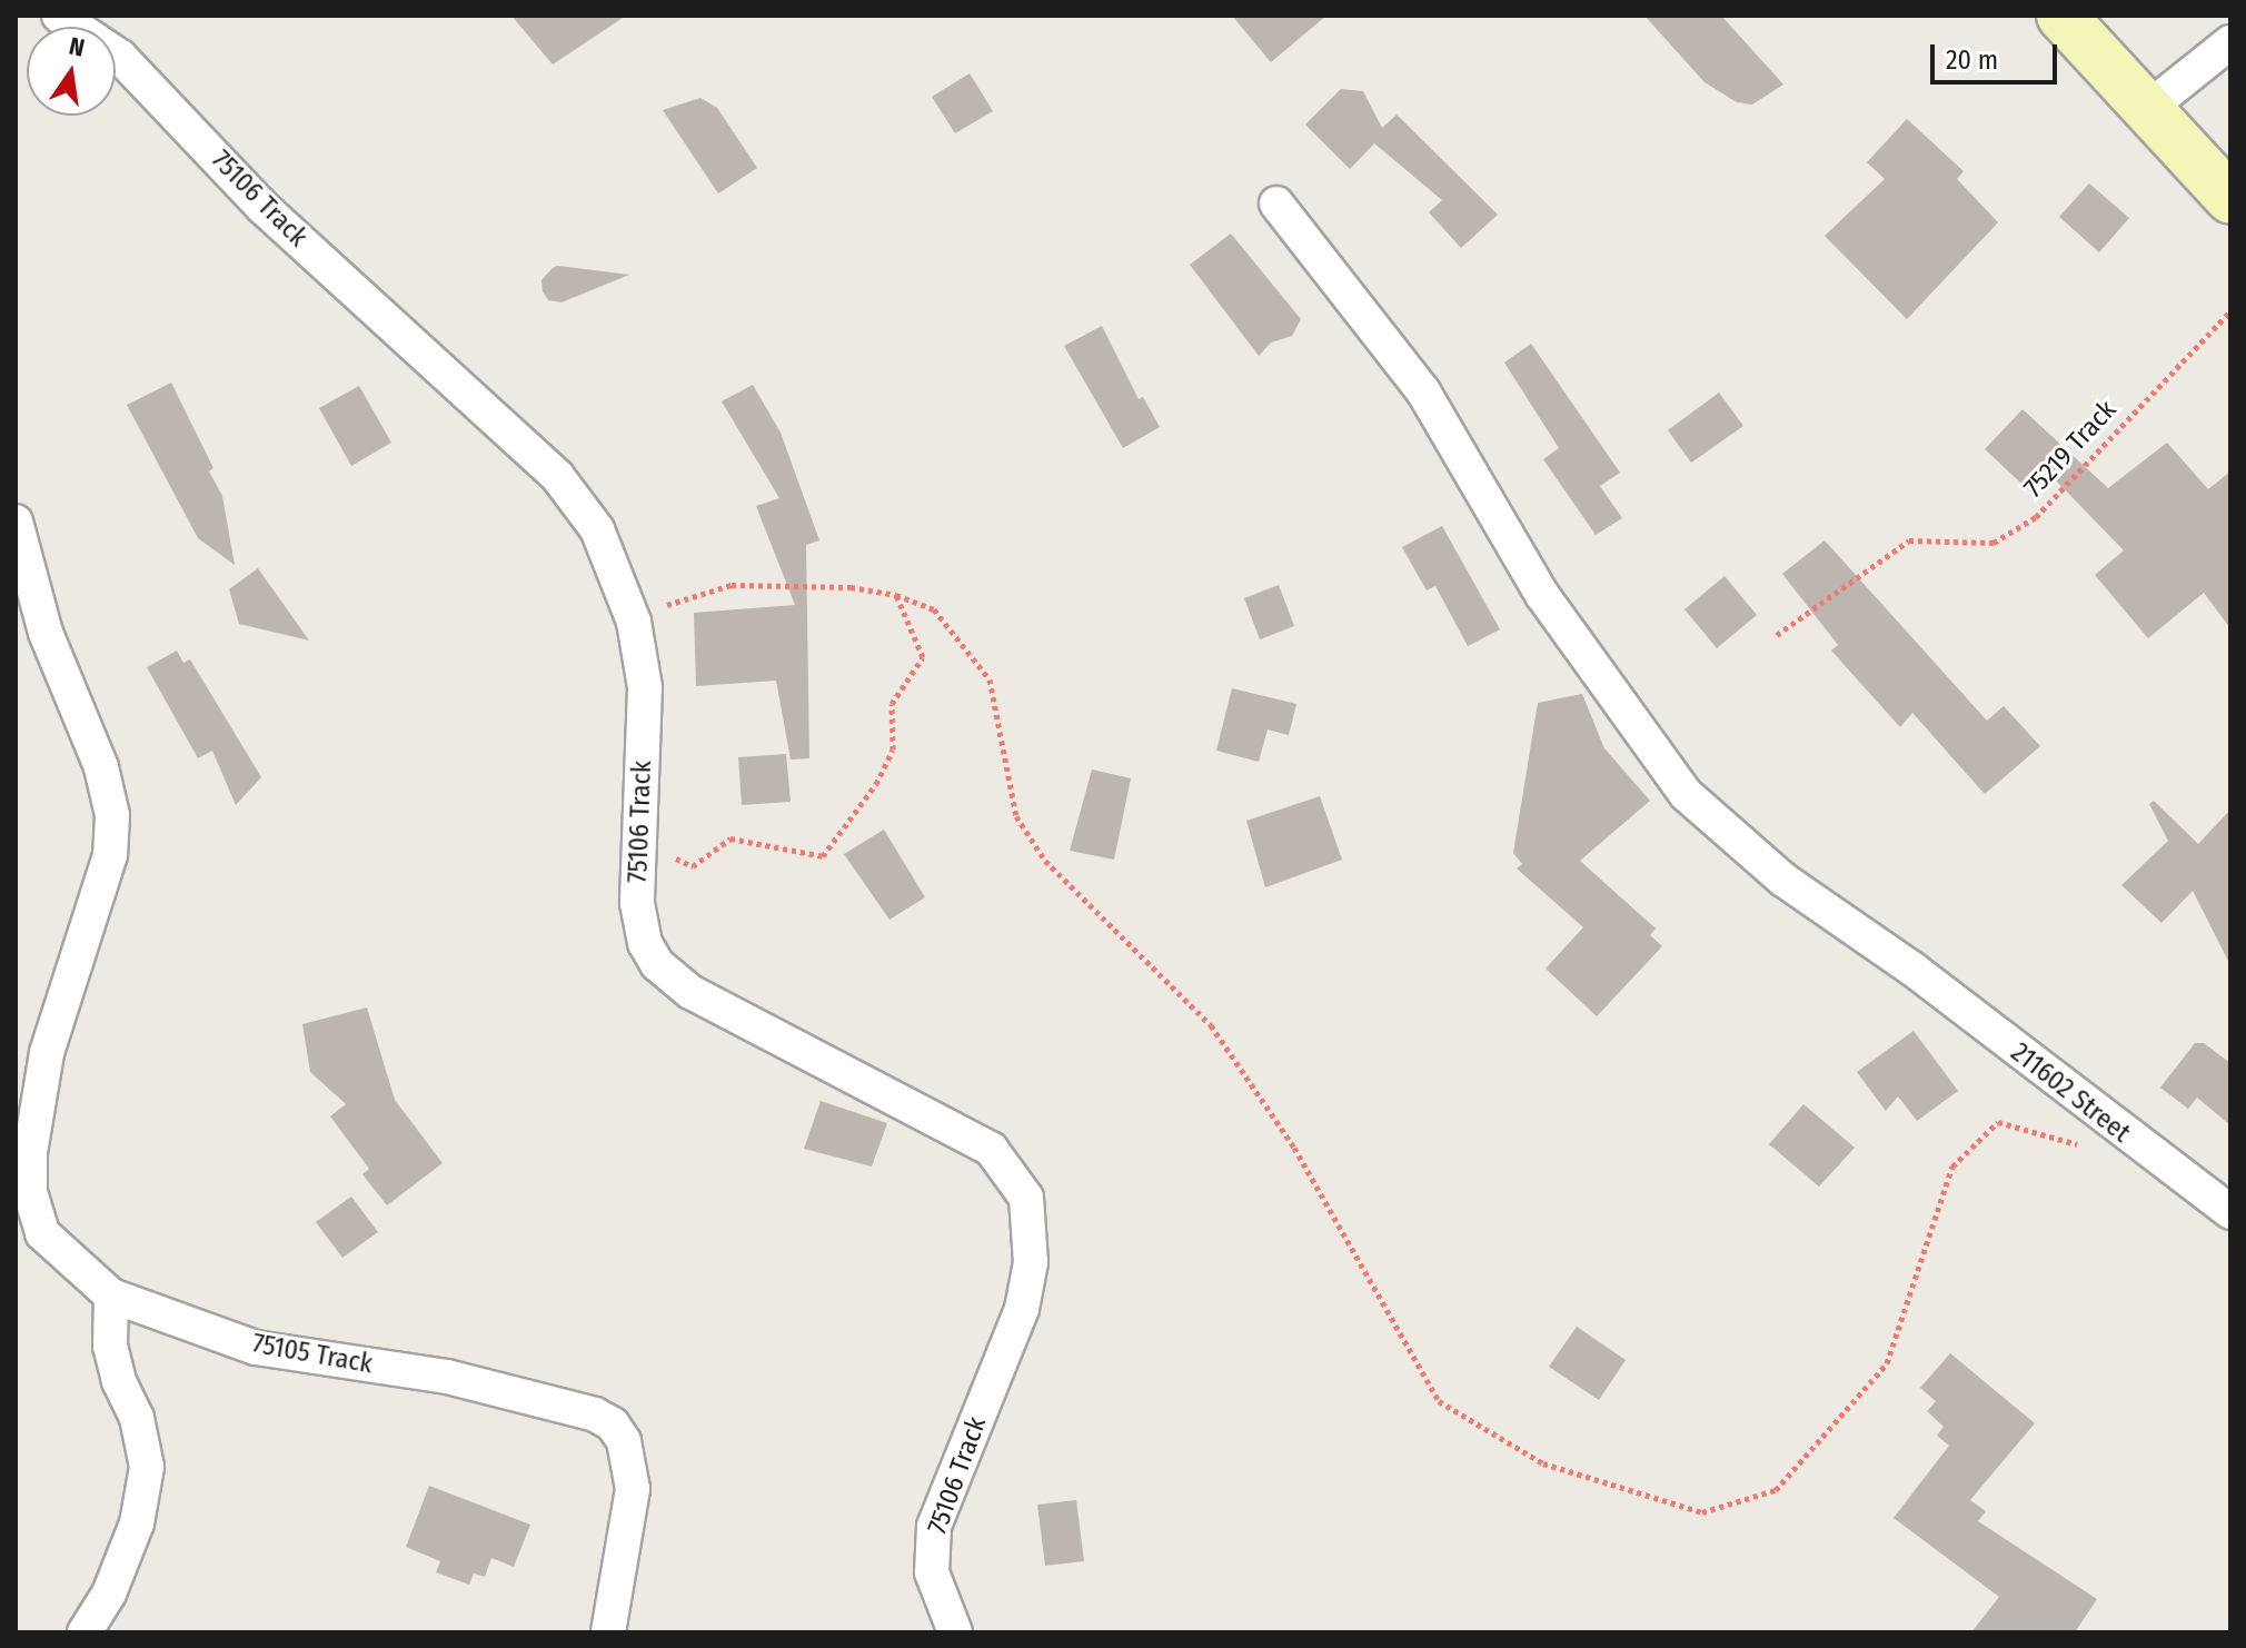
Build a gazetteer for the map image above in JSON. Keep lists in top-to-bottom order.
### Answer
{
  "streets": {
    "street": ["75106 Track", "211602 Street", "75105 Track"],
    "path": ["75219 Track"]
  },
  "scale_bar": "20 m",
  "north": "top"
}
